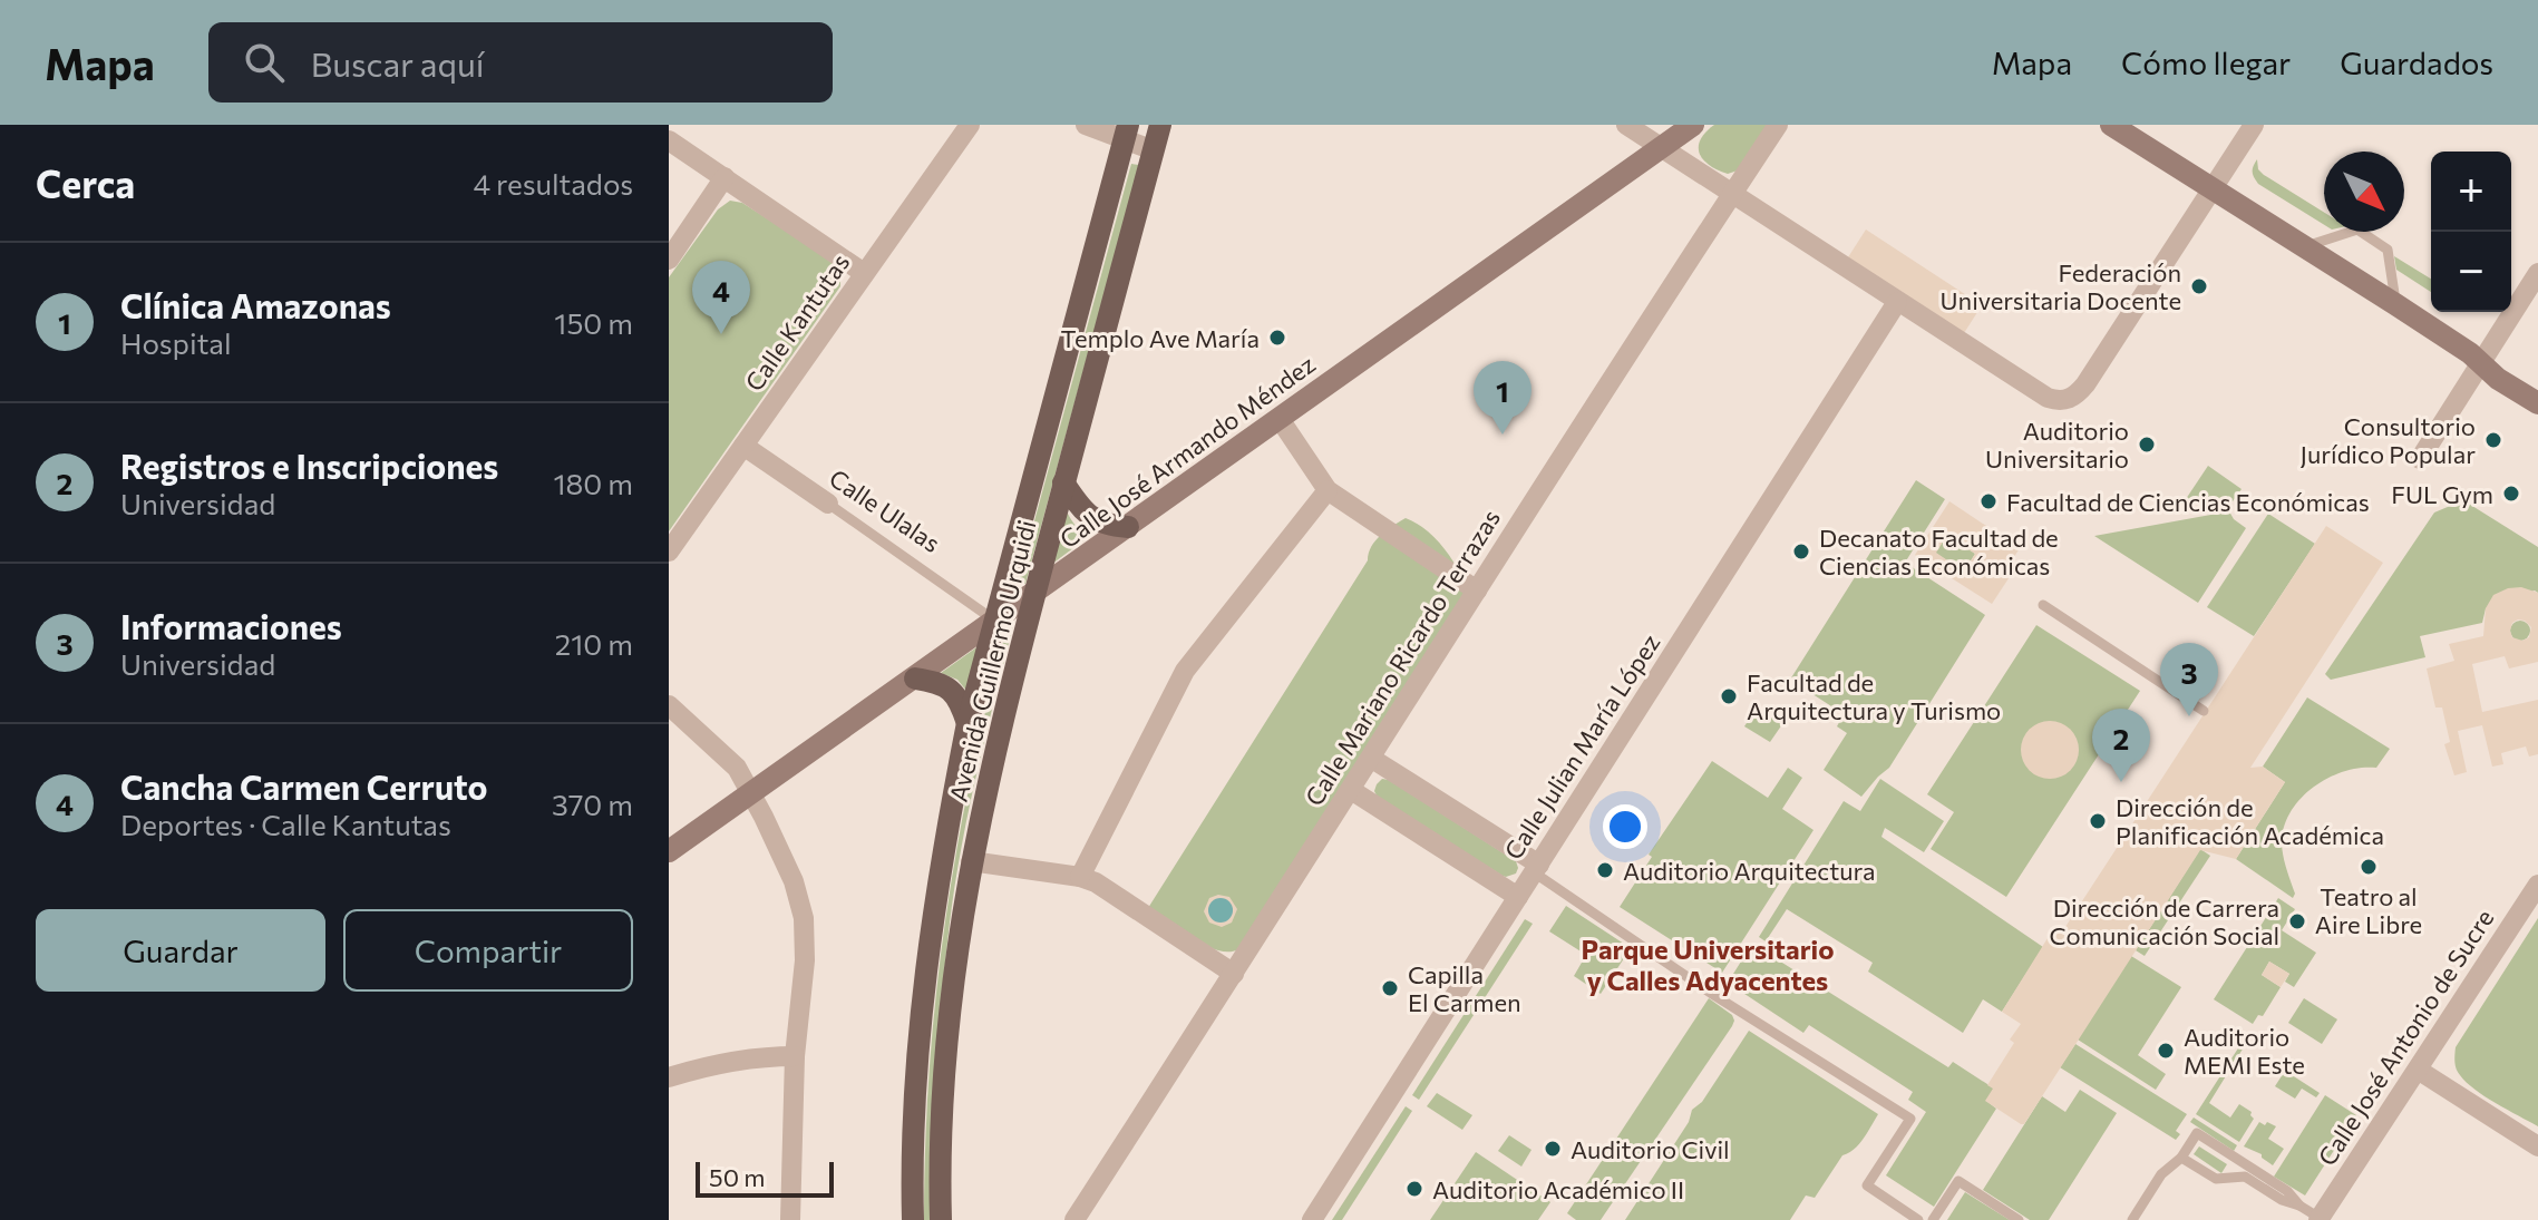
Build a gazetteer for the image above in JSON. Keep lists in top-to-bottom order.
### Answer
{
  "streets": {
    "main road": ["Avenida Guillermo Urquidi"],
    "street": [
      "Calle Kantutas",
      "Calle José Armando Méndez",
      "Calle Ulalas",
      "Calle Mariano Ricardo Terrazas",
      "Calle Julian María López",
      "Calle José Antonio de Sucre"
    ]
  },
  "crossings": [
    ["Calle Kantutas", "Calle Ulalas"],
    ["Calle José Armando Méndez", "Calle Ulalas"],
    ["Calle José Armando Méndez", "Avenida Guillermo Urquidi"],
    ["Calle Ulalas", "Avenida Guillermo Urquidi"]
  ],
  "districts": ["Parque Universitario y Calles Adyacentes"],
  "places": [
    "Federación Universitaria Docente",
    "Templo Ave María",
    "Consultorio Jurídico Popular",
    "Auditorio Universitario",
    "FUL Gym",
    "Facultad de Ciencias Económicas",
    "Decanato Facultad de Ciencias Económicas",
    "Facultad de Arquitectura y Turismo",
    "Dirección de Planificación Académica",
    "Teatro al Aire Libre",
    "Auditorio Arquitectura",
    "Dirección de Carrera Comunicación Social",
    "Capilla El Carmen",
    "Auditorio MEMI Este",
    "Auditorio Civil",
    "Auditorio Académico II"
  ],
  "scale_bar": "50 m",
  "north": "bottom right",
  "page": {
    "header": "Mapa",
    "search": "Buscar aquí",
    "nav": ["Mapa", "Cómo llegar", "Guardados"],
    "heading": ["Cerca", "4 resultados"],
    "map_buttons": ["+", "−"],
    "list": [
      {
        "mark": "1",
        "name": "Clínica Amazonas",
        "note": "Hospital",
        "value": "150 m"
      },
      {
        "mark": "2",
        "name": "Registros e Inscripciones",
        "note": "Universidad",
        "value": "180 m"
      },
      {
        "mark": "3",
        "name": "Informaciones",
        "note": "Universidad",
        "value": "210 m"
      },
      {
        "mark": "4",
        "name": "Cancha Carmen Cerruto",
        "note": "Deportes · Calle Kantutas",
        "value": "370 m"
      }
    ],
    "pins": [
      "4",
      "1",
      "3",
      "2"
    ],
    "buttons": ["Guardar", "Compartir"],
    "scale": "50 m"
  }
}
